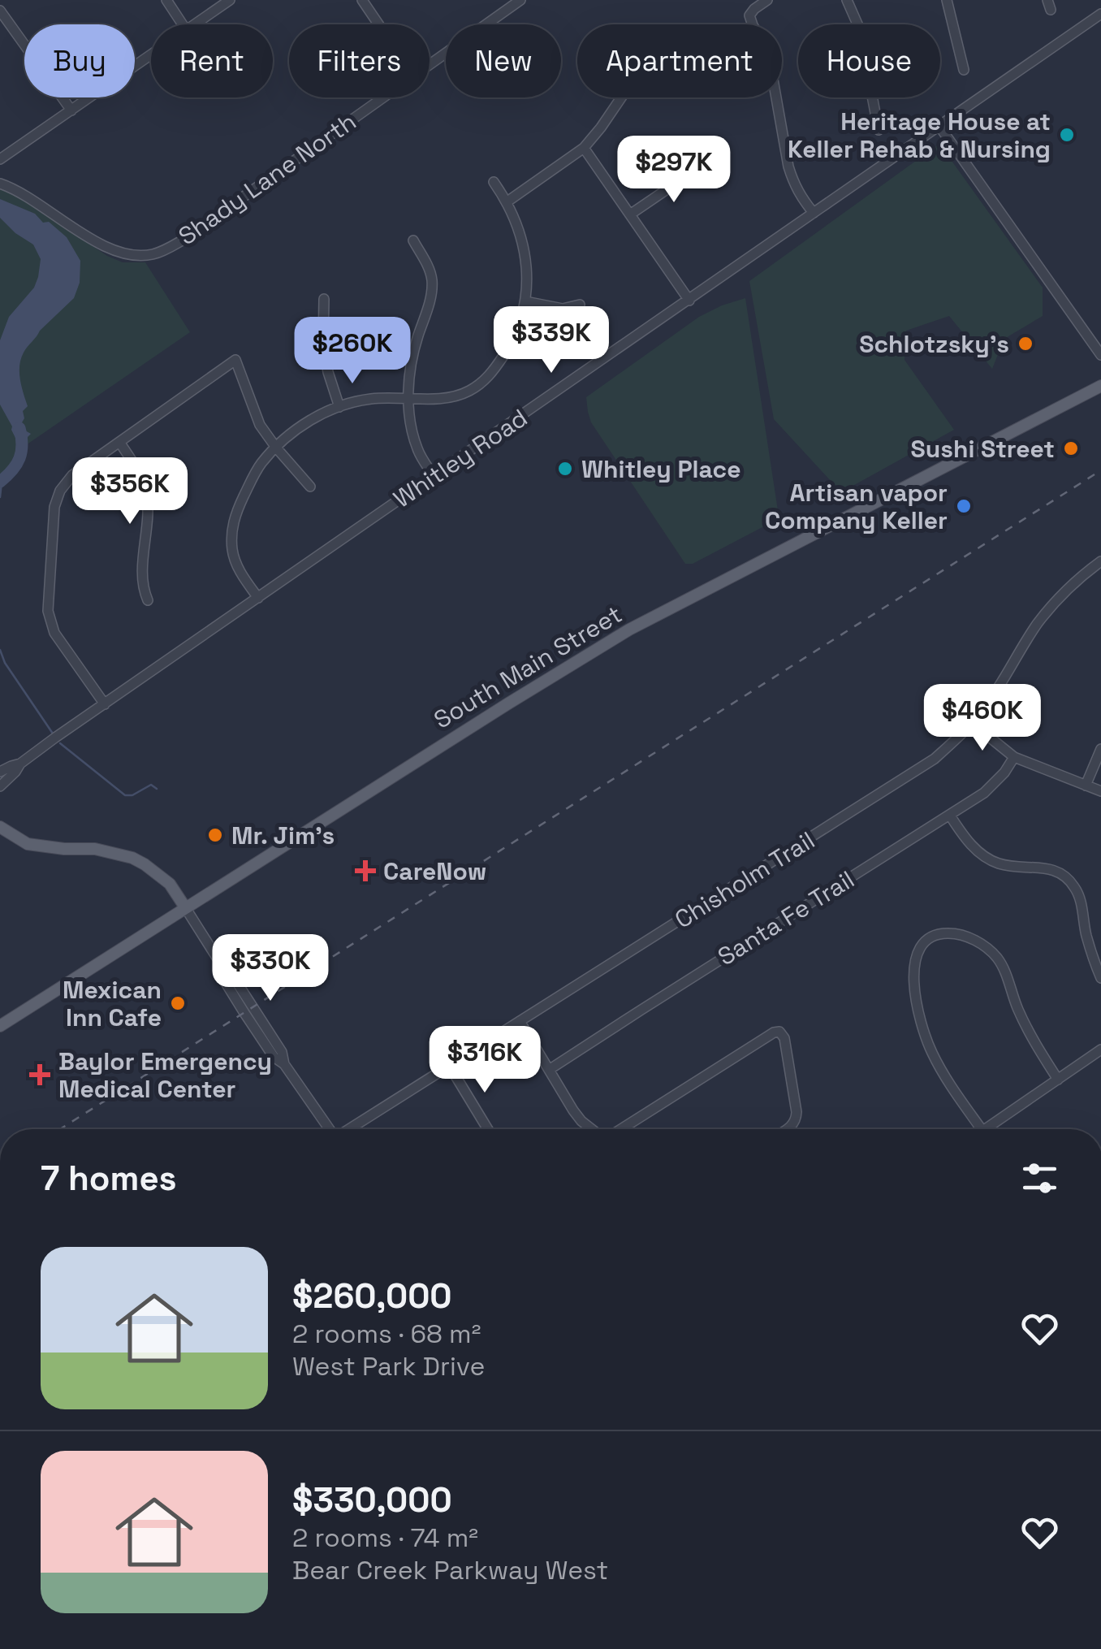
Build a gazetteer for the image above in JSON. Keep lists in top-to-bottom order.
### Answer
{
  "streets": {
    "main road": ["South Main Street"],
    "street": [
      "Shady Lane North",
      "Whitley Road",
      "Chisholm Trail",
      "Santa Fe Trail"
    ]
  },
  "places": {
    "other": [
      "Heritage House at Keller Rehab & Nursing",
      "Schlotzsky's",
      "Sushi Street",
      "Whitley Place",
      "Artisan vapor Company Keller",
      "Mr. Jim's",
      "Mexican Inn Cafe"
    ],
    "health": ["CareNow", "Baylor Emergency Medical Center"]
  },
  "page": {
    "chip": [
      "Buy",
      "Rent",
      "Filters",
      "New",
      "Apartment",
      "House"
    ],
    "price": [
      "$297K",
      "$339K",
      "$260K",
      "$356K",
      "$460K",
      "$330K",
      "$316K"
    ],
    "heading": "7 homes",
    "list": [
      {
        "name": "$260,000",
        "note": "2 rooms · 68 m² · West Park Drive"
      },
      {
        "name": "$330,000",
        "note": "2 rooms · 74 m² · Bear Creek Parkway West"
      }
    ]
  }
}
